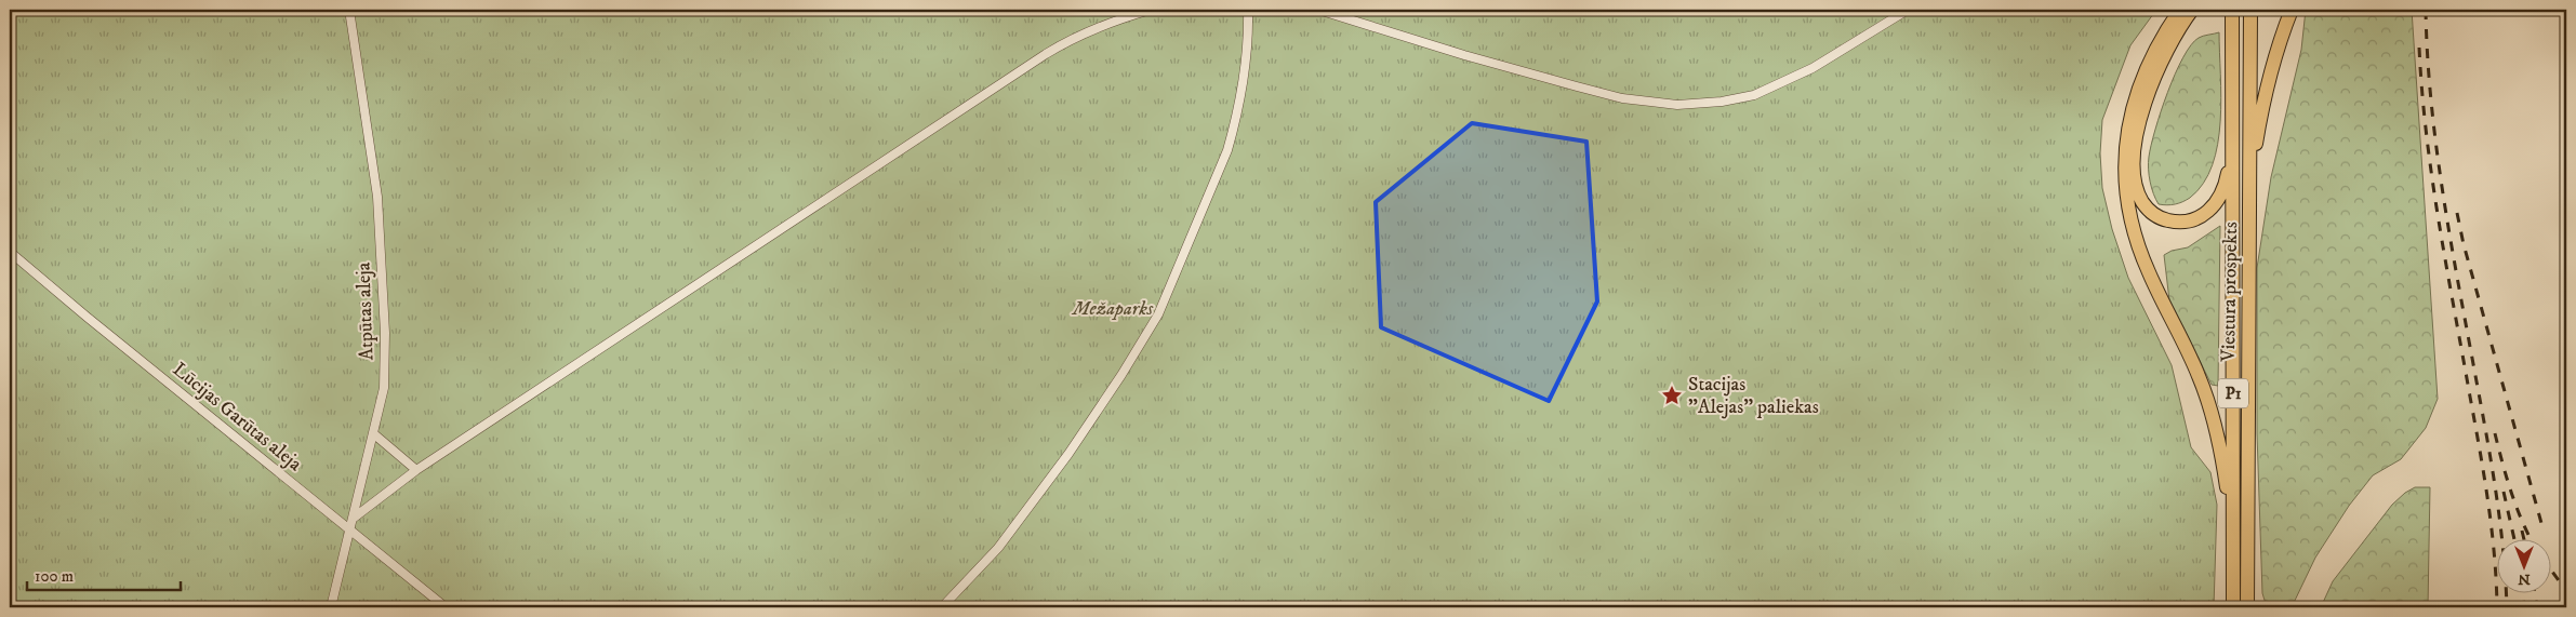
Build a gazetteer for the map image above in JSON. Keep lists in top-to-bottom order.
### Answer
{
  "streets": {
    "main road": ["Viestura prospekts", "P1"],
    "street": ["Atpūtas aleja", "Lūcijas Garūtas aleja"]
  },
  "crossings": [
    ["Atpūtas aleja", "Lūcijas Garūtas aleja"]
  ],
  "parks": ["Mežaparks"],
  "places": {
    "place": ["Stacijas \"Alejas\" paliekas"]
  },
  "scale_bar": "100 m",
  "north": "bottom"
}
